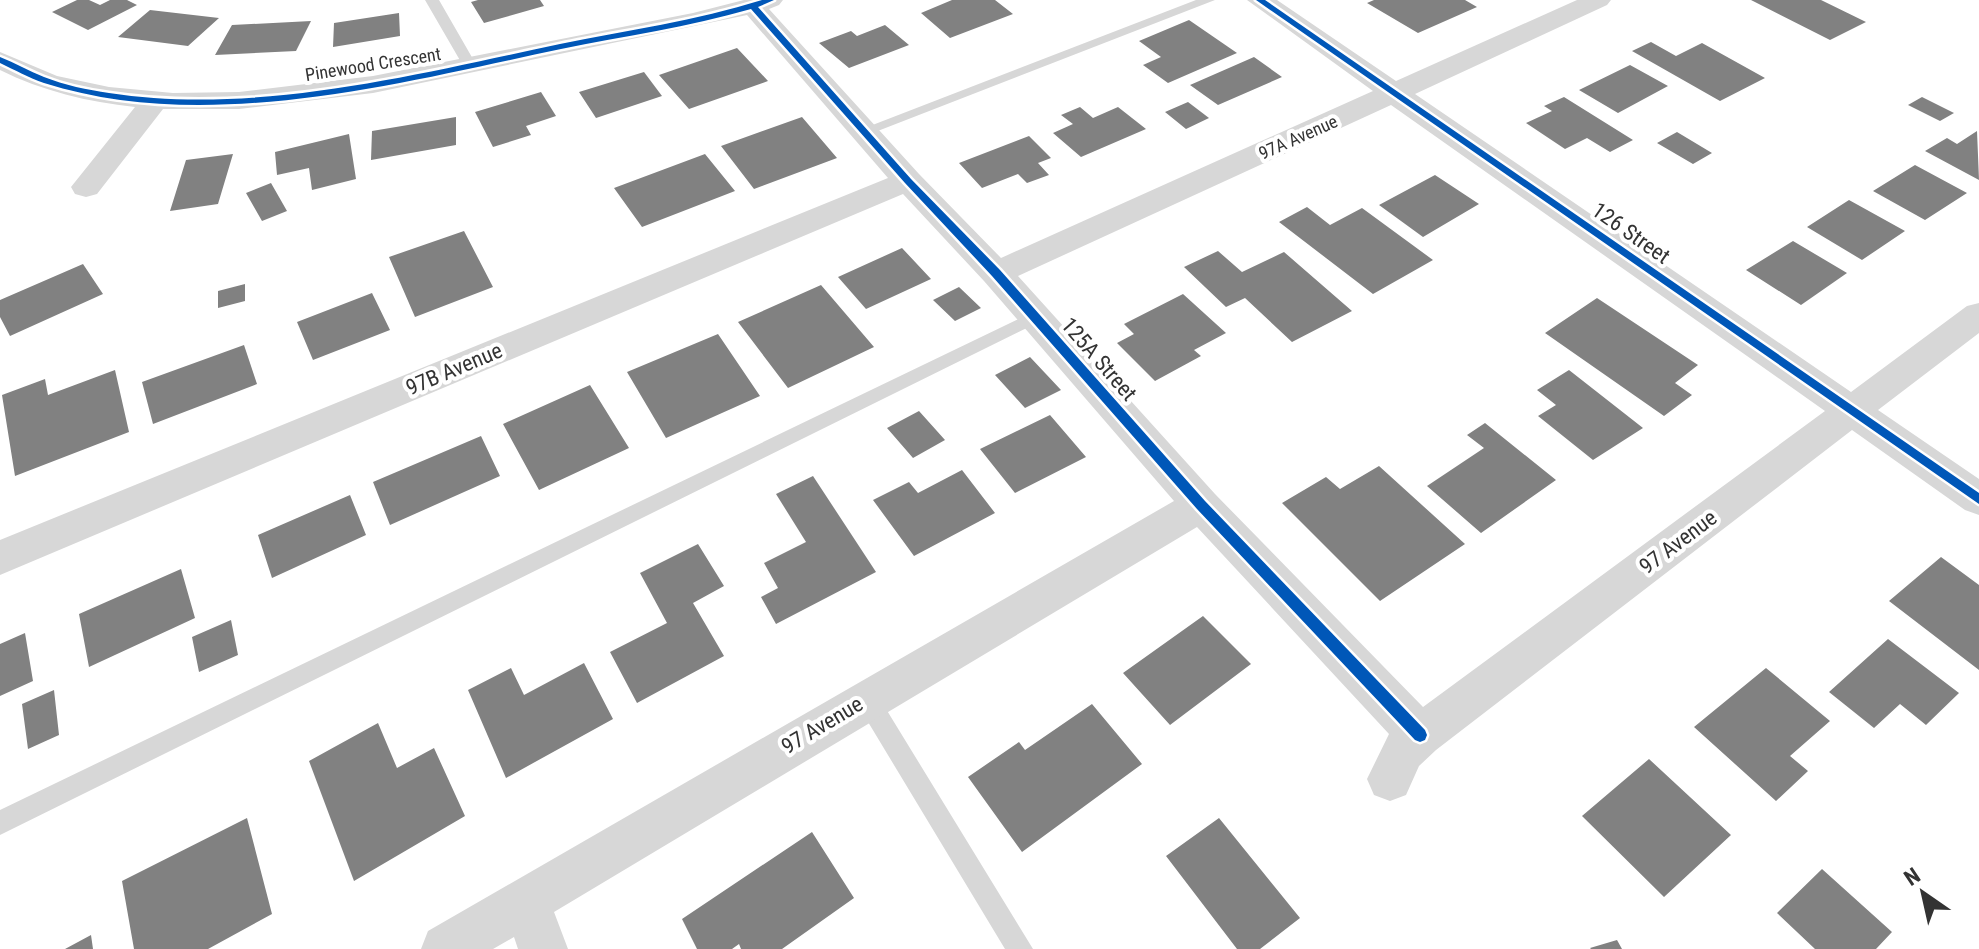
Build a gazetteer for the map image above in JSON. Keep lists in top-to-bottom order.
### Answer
{
  "streets": {
    "street": [
      "Pinewood Crescent",
      "97A Avenue",
      "126 Street",
      "125A Street",
      "97B Avenue",
      "97 Avenue"
    ]
  },
  "crossings": [
    ["Pinewood Crescent", "125A Street"],
    ["97A Avenue", "126 Street"],
    ["97A Avenue", "125A Street"],
    ["126 Street", "97 Avenue"],
    ["125A Street", "97B Avenue"],
    ["125A Street", "97 Avenue"]
  ],
  "north": "top left"
}
